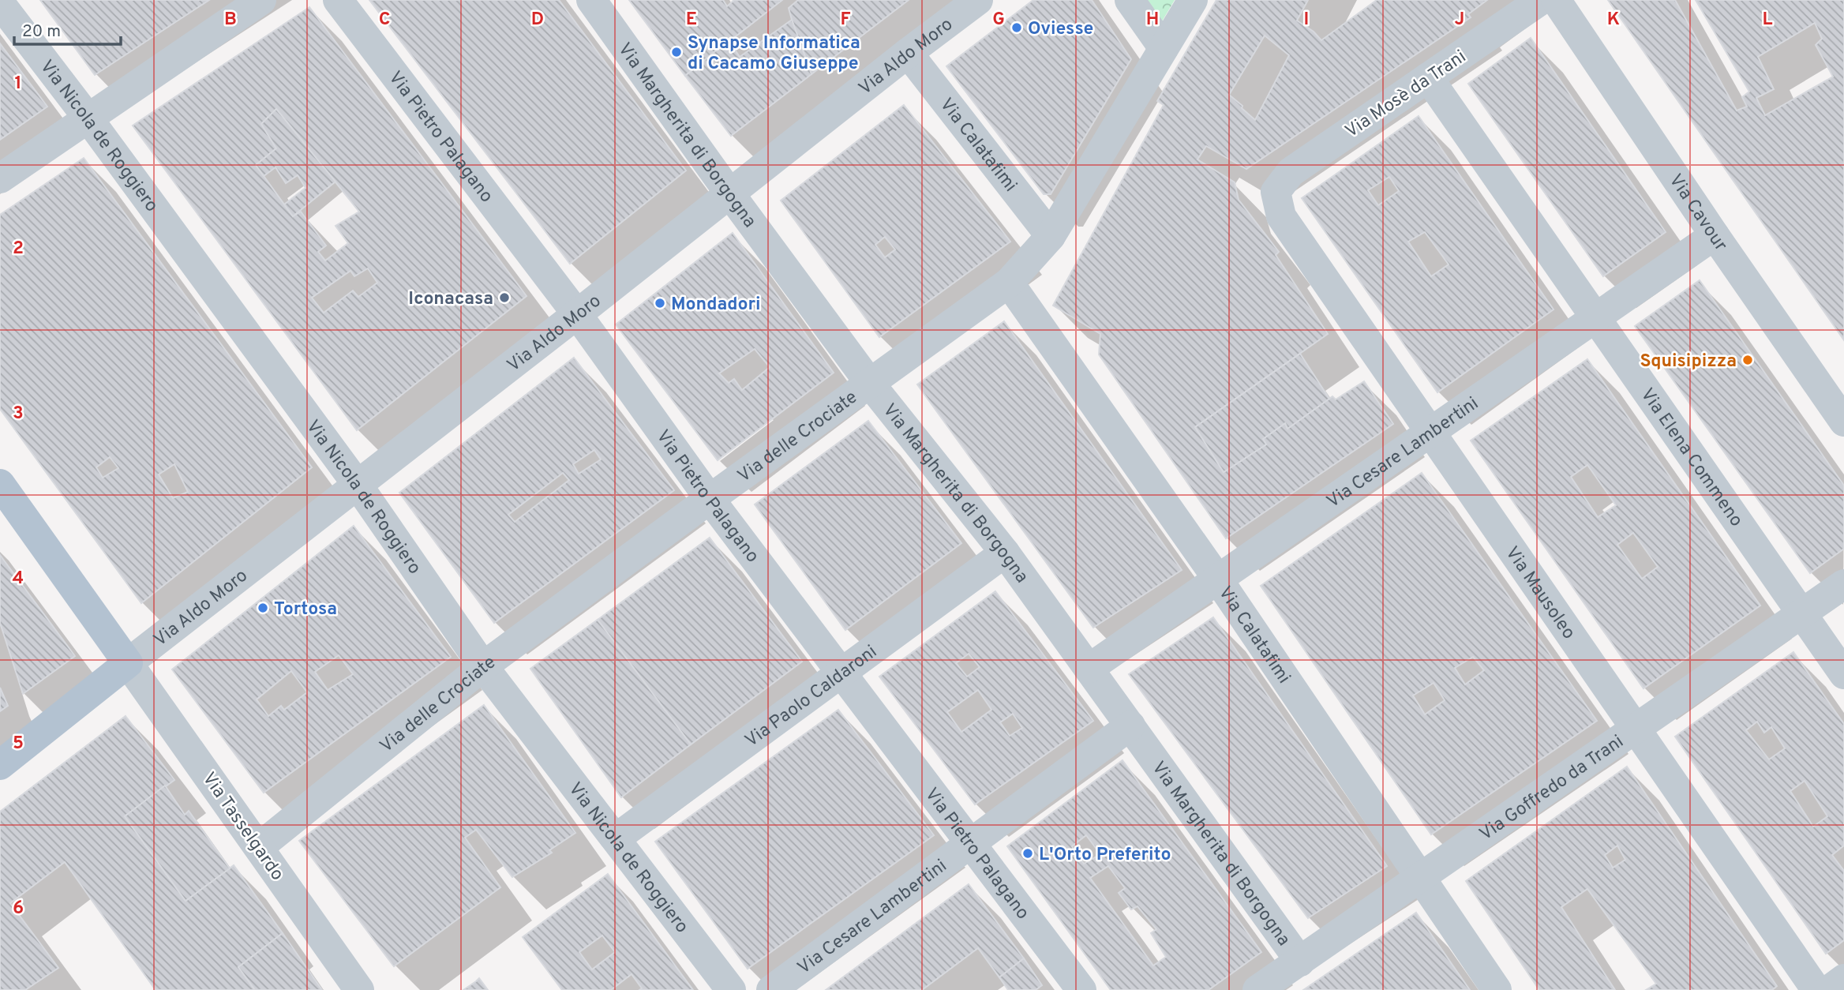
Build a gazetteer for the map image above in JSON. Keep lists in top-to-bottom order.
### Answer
{
  "streets": {
    "street": [
      "Via Aldo Moro",
      "Via Mosè da Trani",
      "Via Margherita di Borgogna",
      "Via Nicola de Roggiero",
      "Via Pietro Palagano",
      "Via Calatafimi",
      "Via Cavour",
      "Via delle Crociate",
      "Via Cesare Lambertini",
      "Via Elena Commeno",
      "Via Mausoleo",
      "Via Paolo Caldaroni",
      "Via Goffredo da Trani",
      "Via Tasselgardo"
    ]
  },
  "crossings": [
    ["Via Aldo Moro", "Via Margherita di Borgogna"],
    ["Via Aldo Moro", "Via Nicola de Roggiero"],
    ["Via Aldo Moro", "Via Pietro Palagano"],
    ["Via Aldo Moro", "Via Calatafimi"],
    ["Via Aldo Moro", "Via Tasselgardo"],
    ["Via Mosè da Trani", "Via Elena Commeno"],
    ["Via Mosè da Trani", "Via Mausoleo"],
    ["Via Margherita di Borgogna", "Via delle Crociate"],
    ["Via Margherita di Borgogna", "Via Cesare Lambertini"],
    ["Via Margherita di Borgogna", "Via Paolo Caldaroni"],
    ["Via Margherita di Borgogna", "Via Goffredo da Trani"],
    ["Via Nicola de Roggiero", "Via delle Crociate"],
    ["Via Nicola de Roggiero", "Via Paolo Caldaroni"],
    ["Via Pietro Palagano", "Via delle Crociate"],
    ["Via Pietro Palagano", "Via Cesare Lambertini"],
    ["Via Pietro Palagano", "Via Paolo Caldaroni"],
    ["Via Calatafimi", "Via delle Crociate"],
    ["Via Calatafimi", "Via Cesare Lambertini"],
    ["Via Calatafimi", "Via Goffredo da Trani"],
    ["Via Cavour", "Via Cesare Lambertini"],
    ["Via delle Crociate", "Via Tasselgardo"],
    ["Via Cesare Lambertini", "Via Elena Commeno"],
    ["Via Cesare Lambertini", "Via Mausoleo"],
    ["Via Elena Commeno", "Via Goffredo da Trani"],
    ["Via Mausoleo", "Via Goffredo da Trani"]
  ],
  "places": [
    "Oviesse",
    "Synapse Informatica di Cacamo Giuseppe",
    "Iconacasa",
    "Mondadori",
    "Squisipizza",
    "Tortosa",
    "L'Orto Preferito"
  ],
  "scale_bar": "20 m",
  "grid": {
    "columns": [
      "B",
      "C",
      "D",
      "E",
      "F",
      "G",
      "H",
      "I",
      "J",
      "K",
      "L"
    ],
    "rows": [
      "1",
      "2",
      "3",
      "4",
      "5",
      "6"
    ]
  }
}
